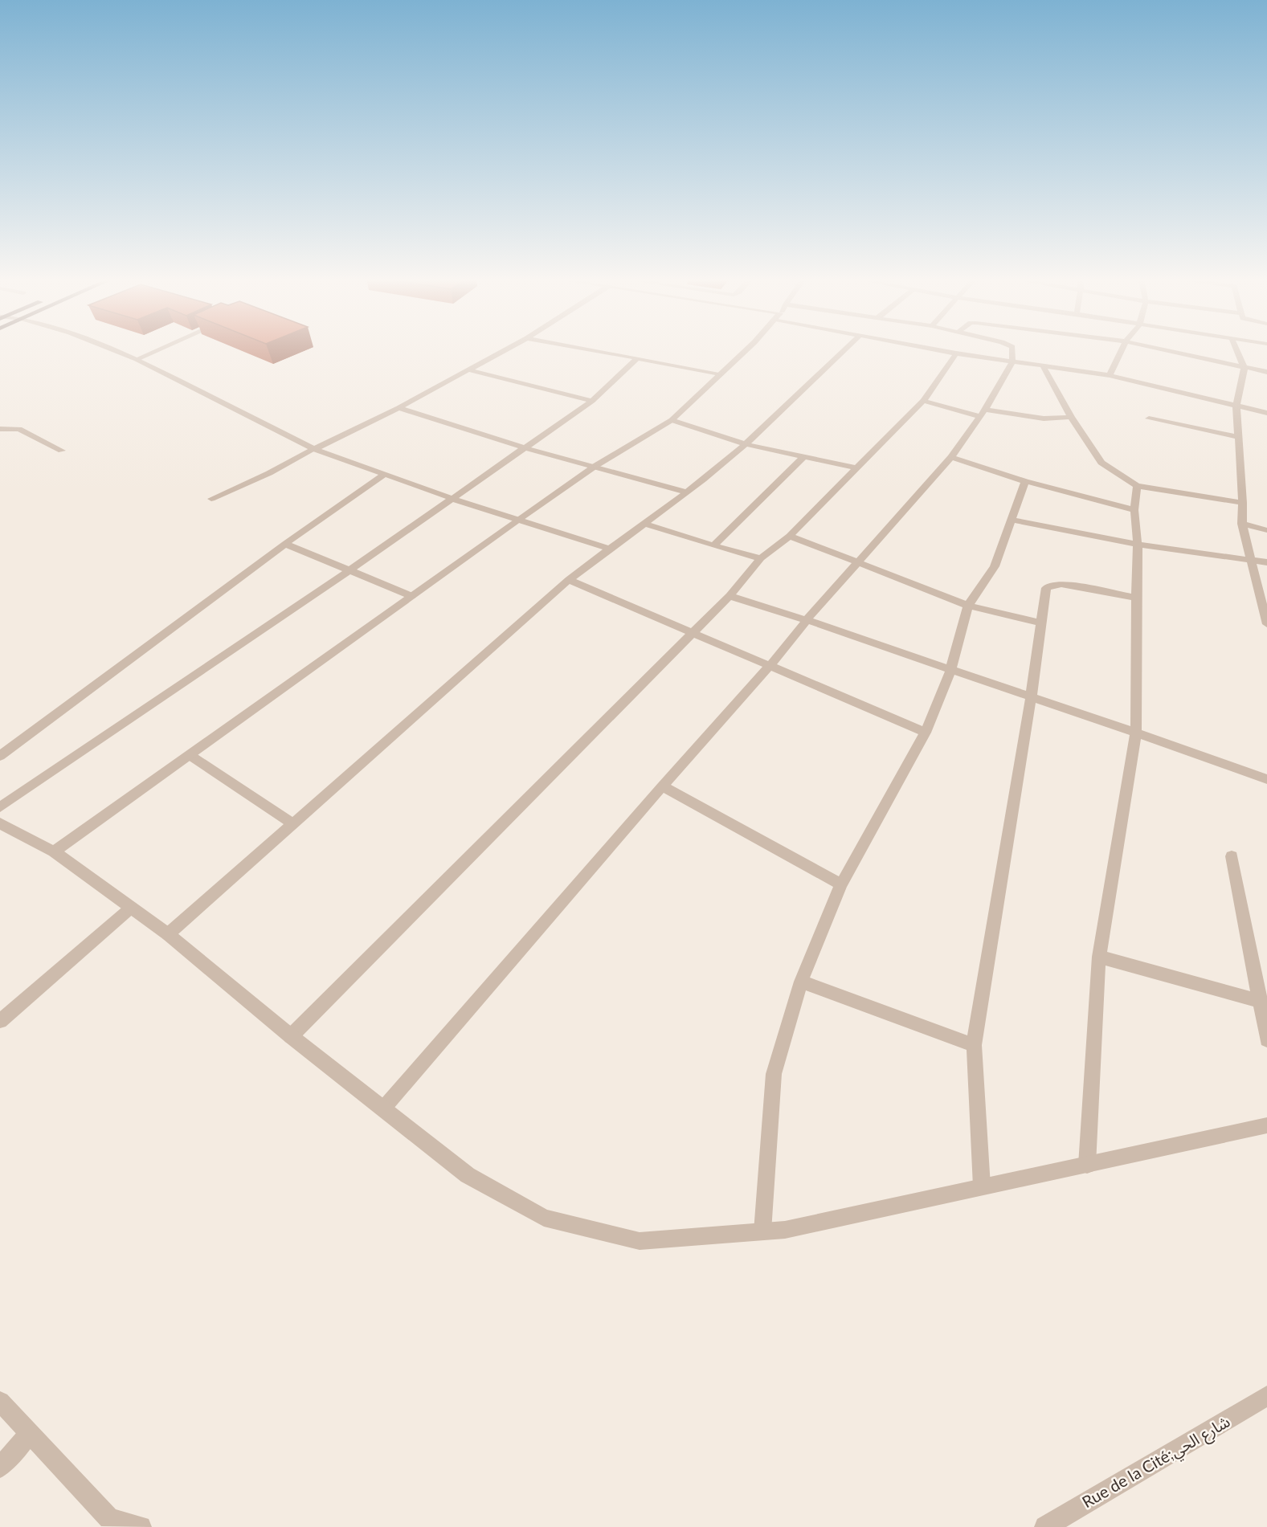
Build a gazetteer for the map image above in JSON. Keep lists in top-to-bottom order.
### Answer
{
  "streets": {
    "street": ["Rue de la Cité;شارع الحي"]
  }
}
